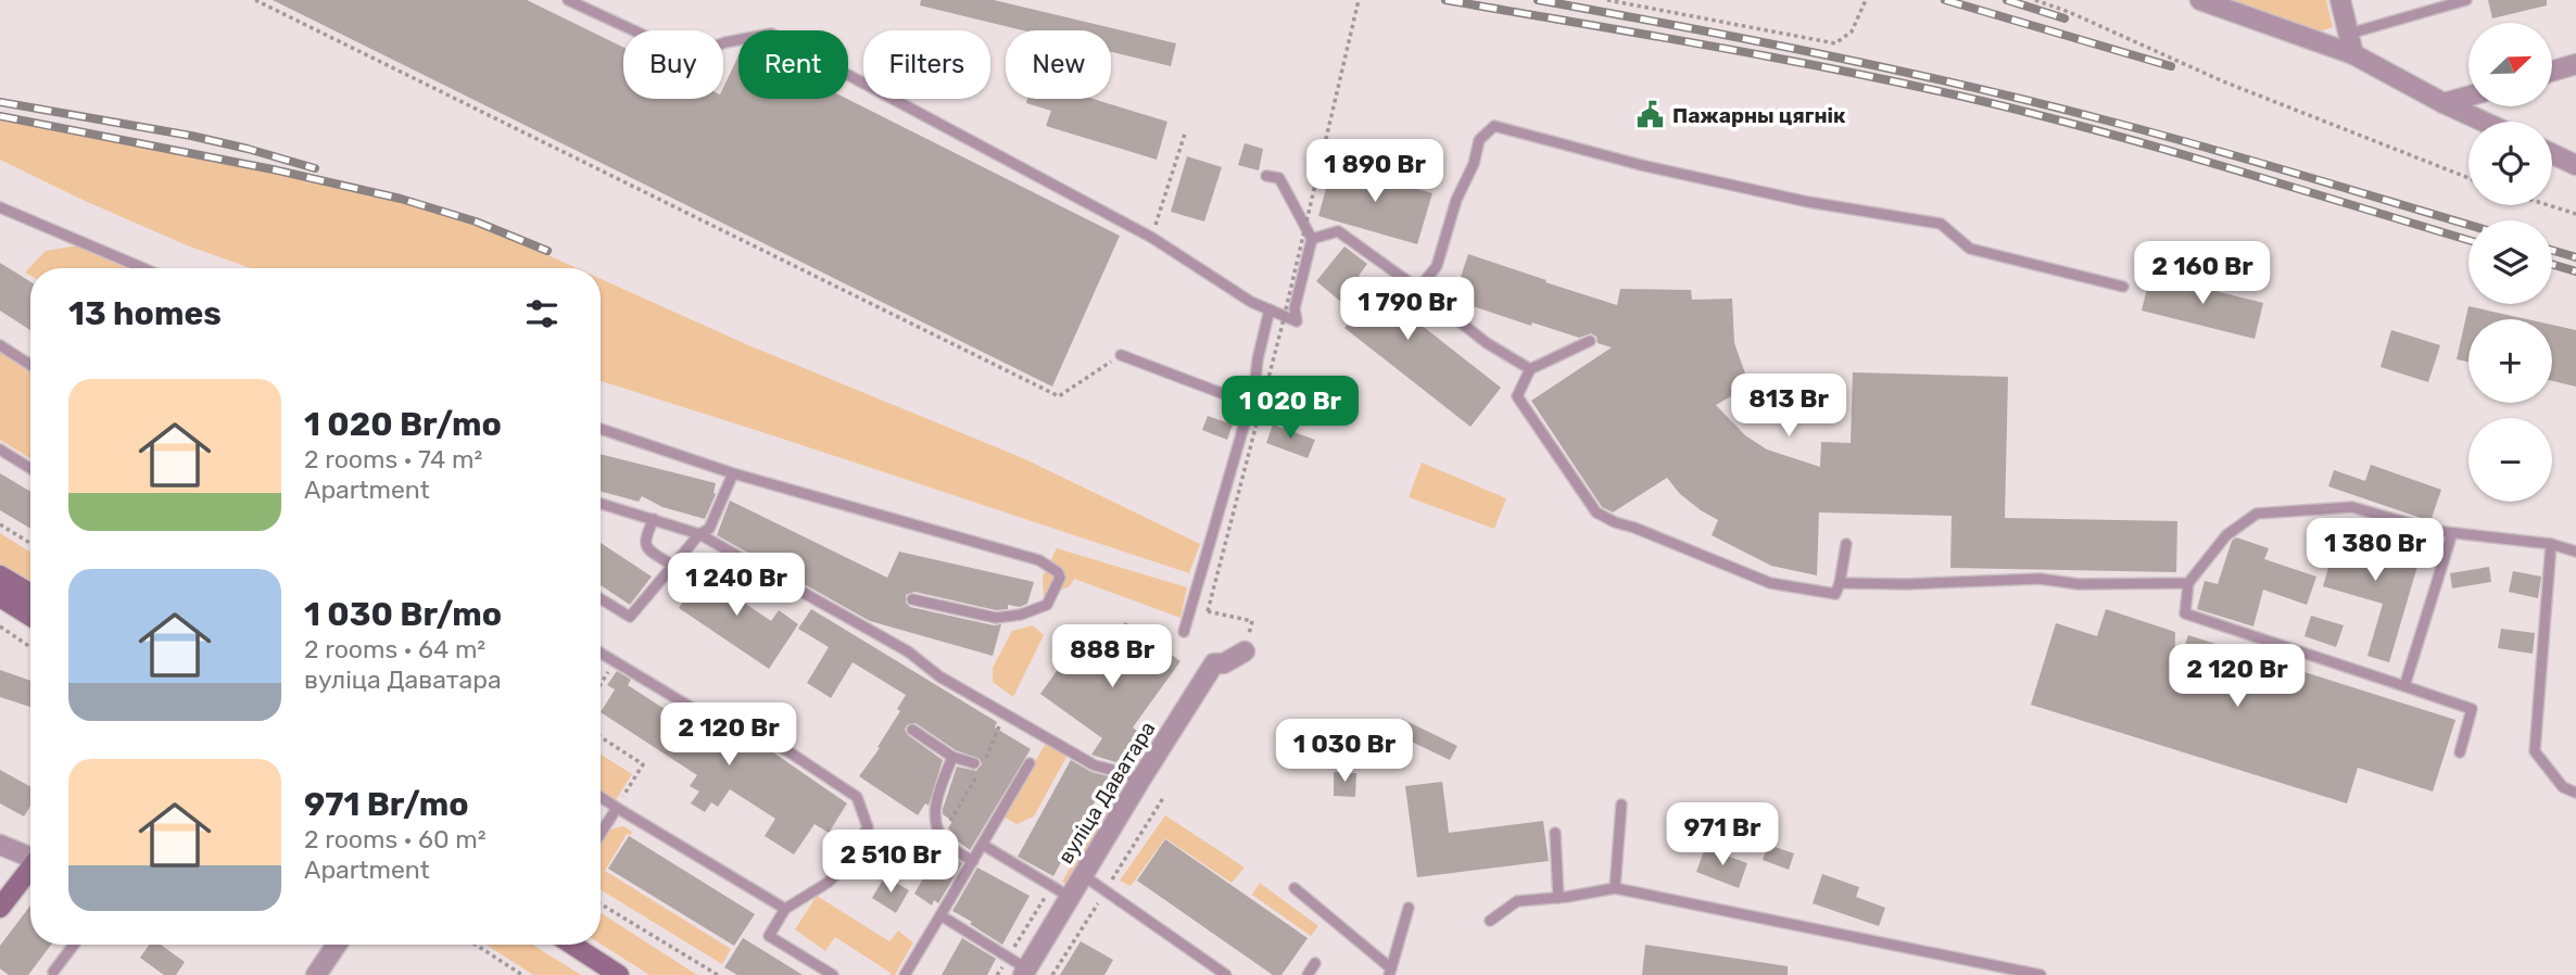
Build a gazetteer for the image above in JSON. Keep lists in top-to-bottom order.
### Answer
{
  "streets": {
    "street": ["вуліца Даватара"]
  },
  "places": {
    "public building": ["Пажарны цягнік"]
  },
  "north": "top right",
  "page": {
    "map_buttons": ["+", "−"],
    "chip": [
      "Buy",
      "Rent",
      "Filters",
      "New"
    ],
    "price": [
      "1 890 Br",
      "2 160 Br",
      "1 790 Br",
      "813 Br",
      "1 020 Br",
      "1 380 Br",
      "1 240 Br",
      "888 Br",
      "2 120 Br",
      "2 120 Br",
      "1 030 Br",
      "971 Br",
      "2 510 Br"
    ],
    "heading": "13 homes",
    "list": [
      {
        "name": "1 020 Br/mo",
        "note": "2 rooms · 74 m² · Apartment"
      },
      {
        "name": "1 030 Br/mo",
        "note": "2 rooms · 64 m² · вуліца Даватара"
      },
      {
        "name": "971 Br/mo",
        "note": "2 rooms · 60 m² · Apartment"
      }
    ]
  }
}
